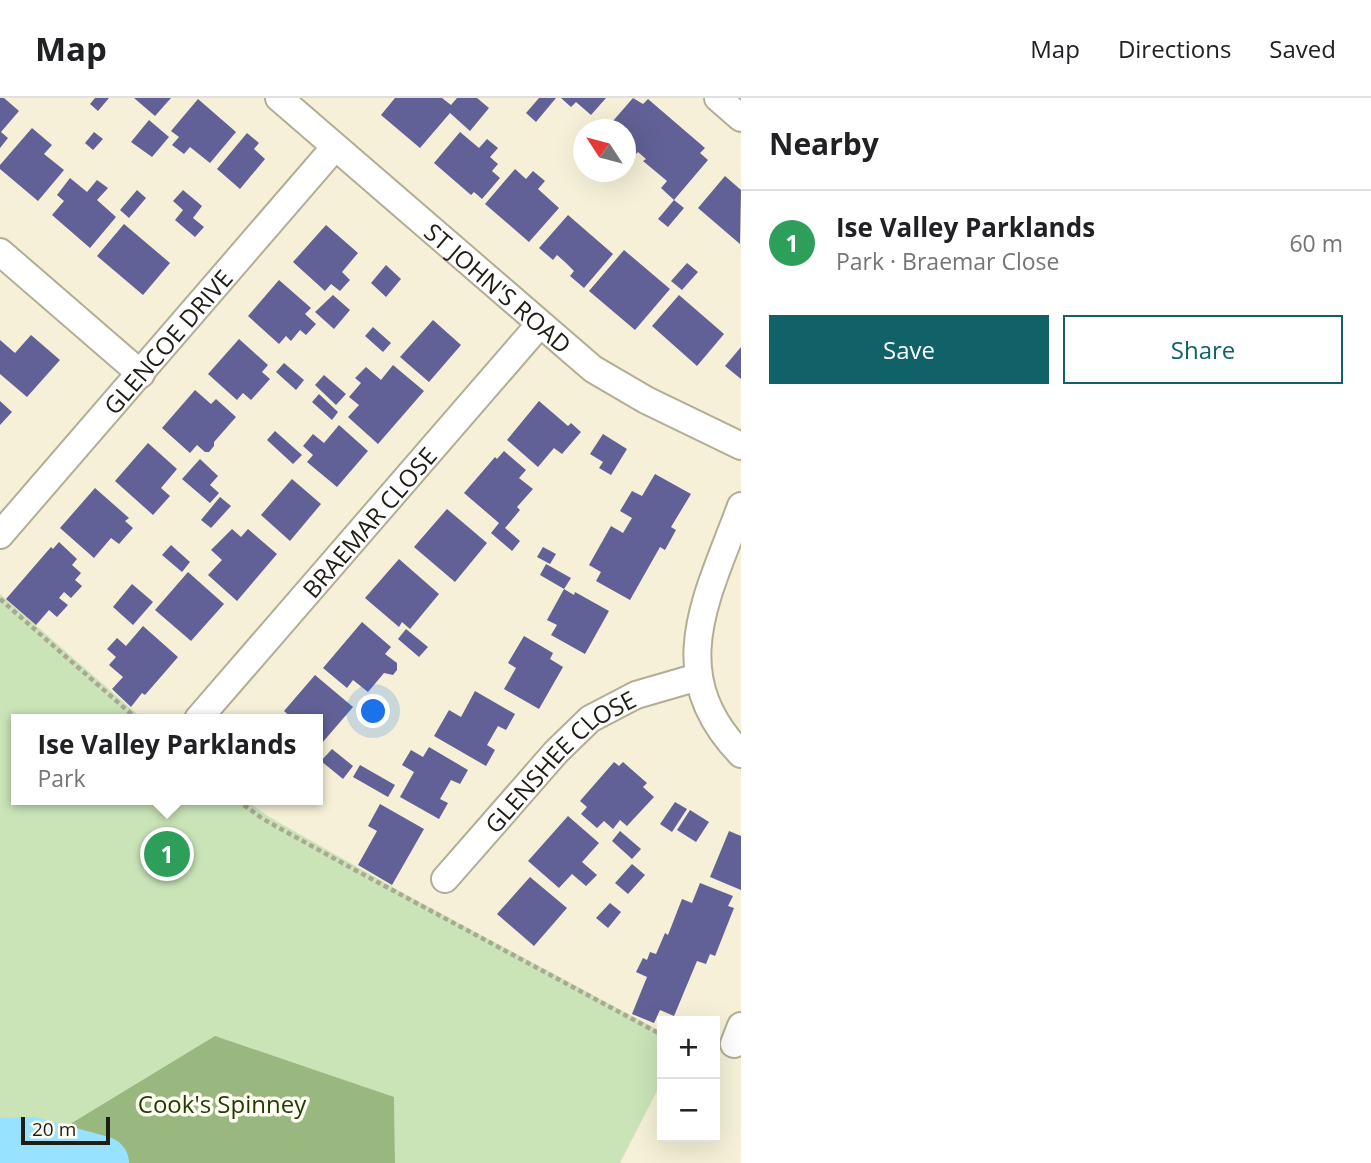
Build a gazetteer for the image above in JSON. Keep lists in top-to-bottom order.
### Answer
{
  "streets": {
    "street": [
      "ST JOHN'S ROAD",
      "GLENCOE DRIVE",
      "BRAEMAR CLOSE",
      "GLENSHEE CLOSE"
    ]
  },
  "crossings": [
    ["ST JOHN'S ROAD", "GLENCOE DRIVE"],
    ["ST JOHN'S ROAD", "BRAEMAR CLOSE"]
  ],
  "parks": ["Cook's Spinney"],
  "scale_bar": "20 m",
  "north": "top left",
  "page": {
    "header": "Map",
    "nav": ["Map", "Directions", "Saved"],
    "heading": "Nearby",
    "list": [
      {
        "mark": "1",
        "name": "Ise Valley Parklands",
        "note": "Park · Braemar Close",
        "value": "60 m"
      }
    ],
    "buttons": ["Save", "Share"],
    "popup": ["Ise Valley Parklands", "Park"],
    "pins": "1",
    "map_buttons": ["+", "−"],
    "scale": "20 m"
  }
}
